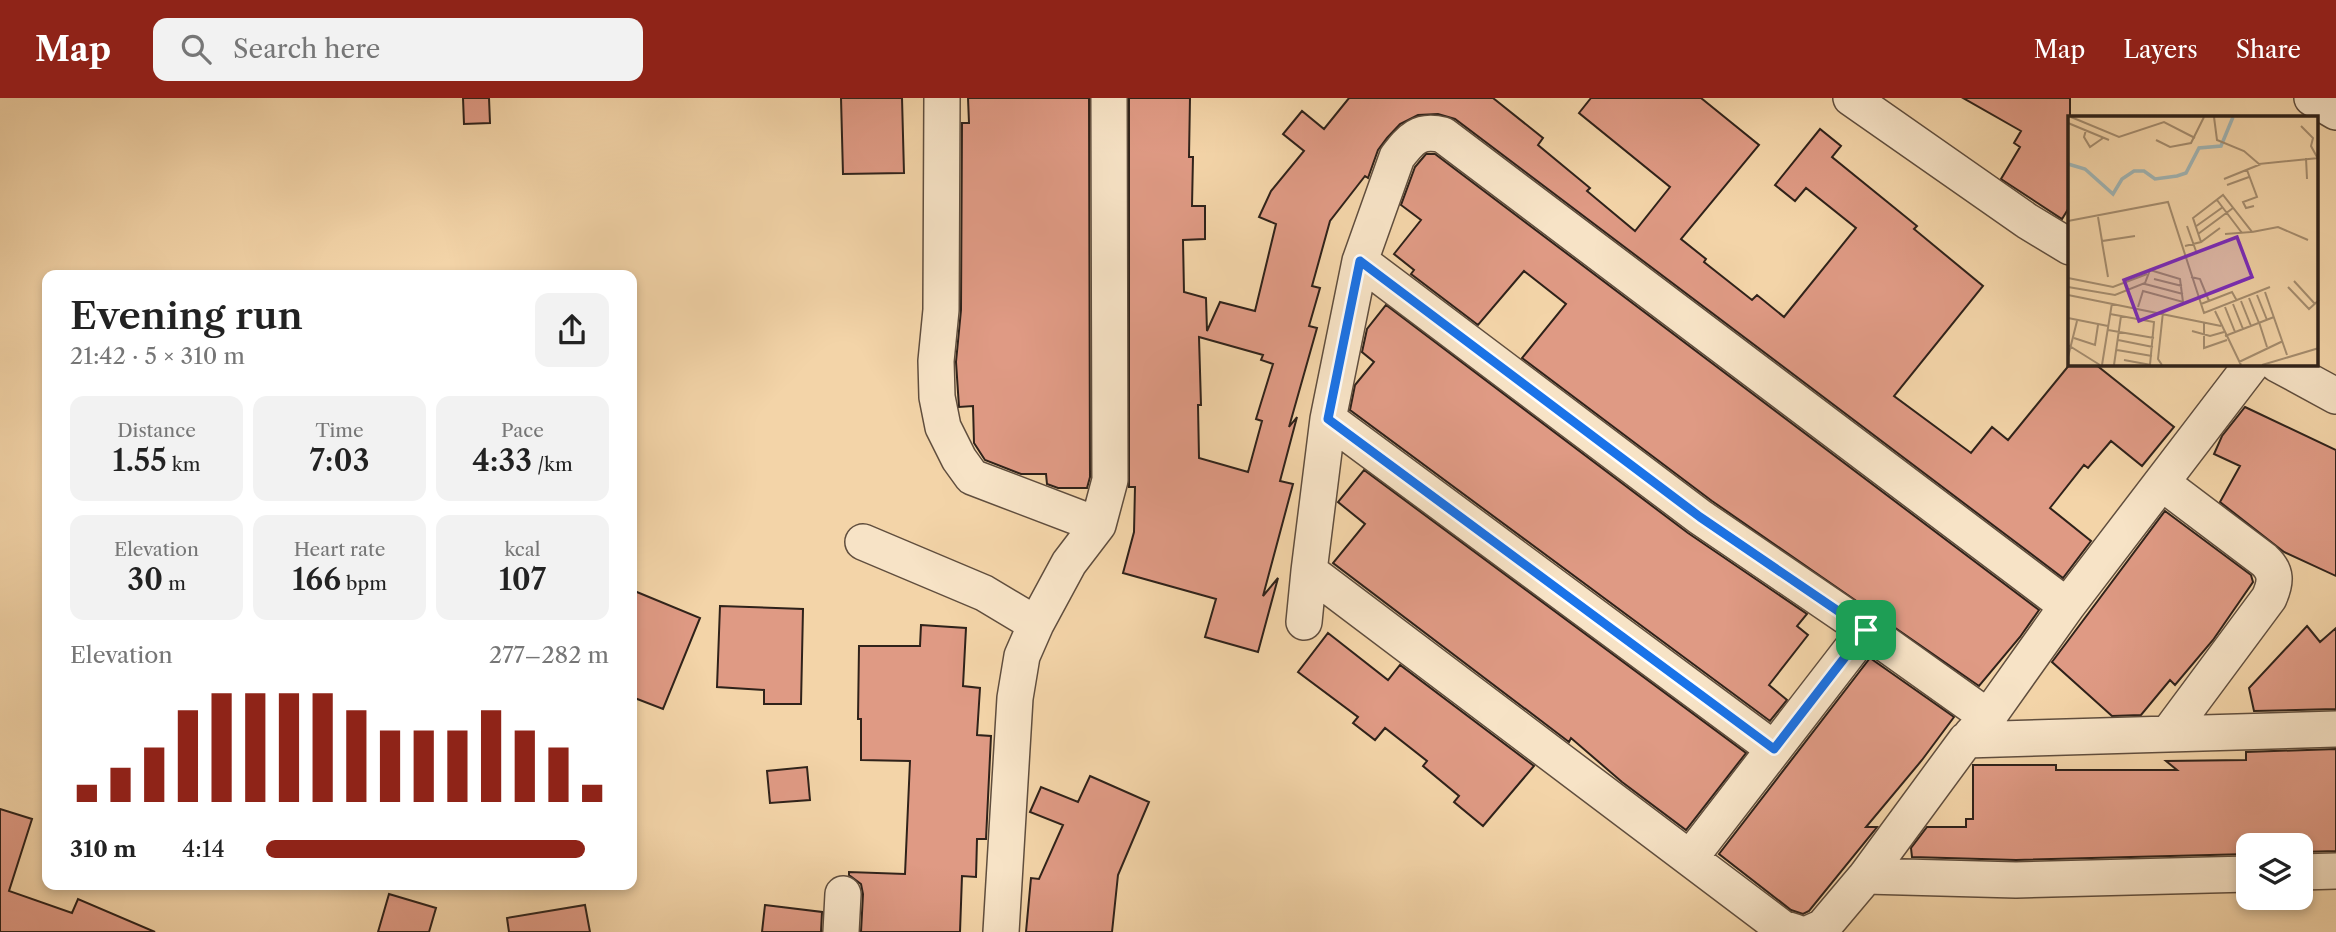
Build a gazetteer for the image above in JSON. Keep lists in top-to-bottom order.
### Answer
{
  "page": {
    "header": "Map",
    "search": "Search here",
    "nav": ["Map", "Layers", "Share"],
    "heading": ["Evening run", "21:42 · 5 × 310 m"],
    "stats": [
      ["Distance", "1.55 km"],
      ["Time", "7:03"],
      ["Pace", "4:33 /km"],
      ["Elevation", "30 m"],
      ["Heart rate", "166 bpm"],
      ["kcal", "107"]
    ],
    "chart": ["Elevation", "277–282 m"],
    "list": [
      {
        "name": "310 m",
        "note": "4:14"
      }
    ]
  }
}
